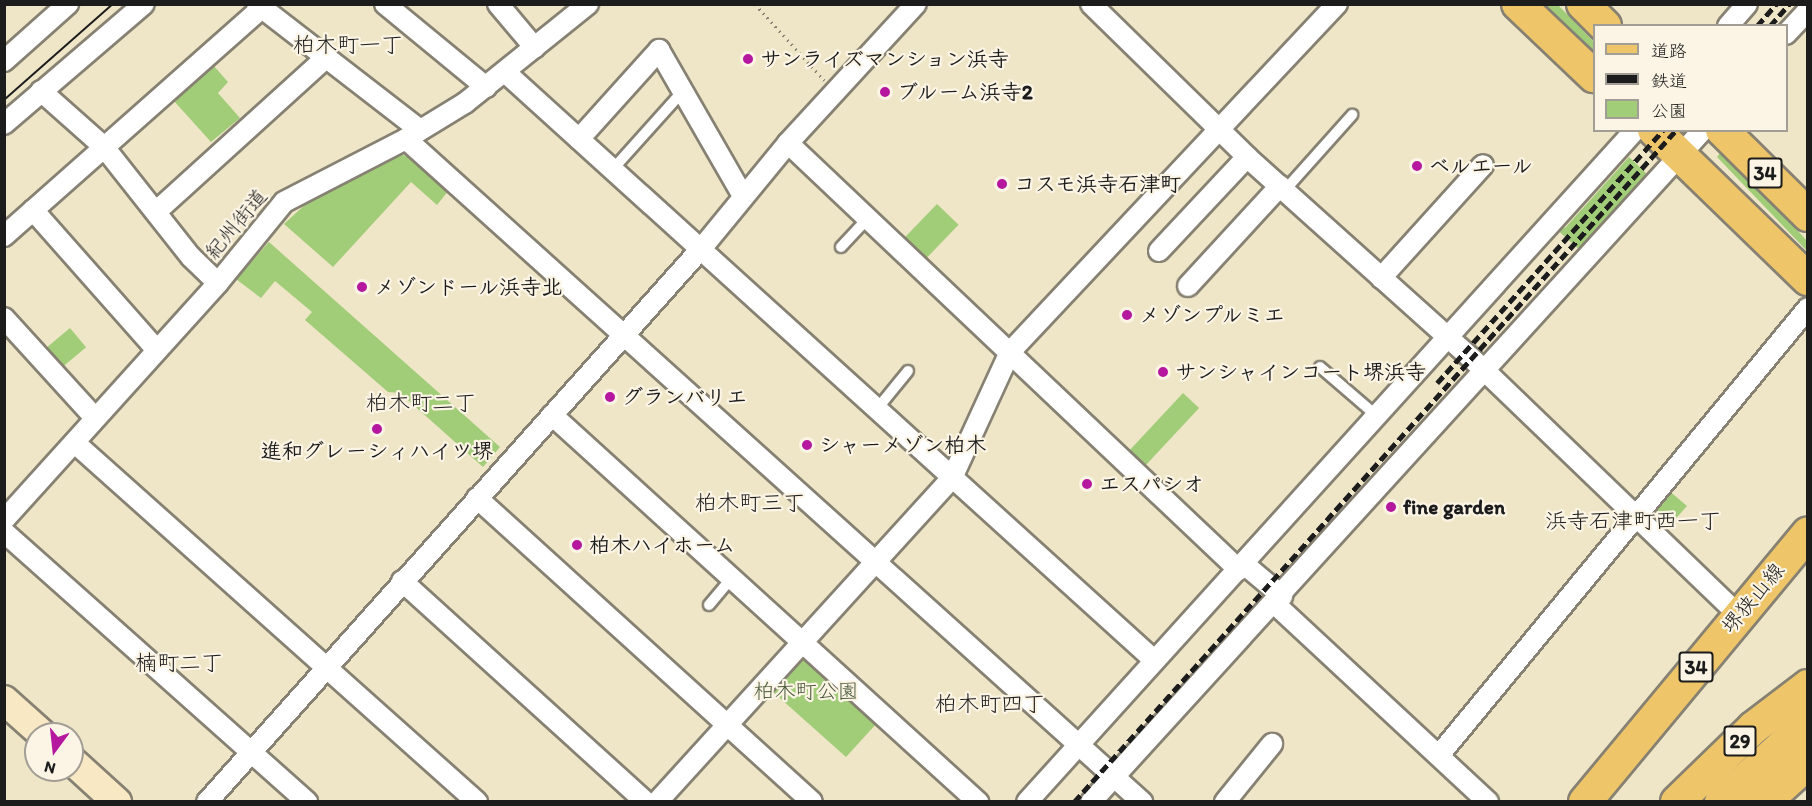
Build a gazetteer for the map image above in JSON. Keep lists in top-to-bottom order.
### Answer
{
  "streets": {
    "main road": ["34", "堺狭山線", "29"],
    "street": ["紀州街道"]
  },
  "districts": [
    "柏木町一丁",
    "柏木町二丁",
    "柏木町三丁",
    "浜寺石津町西一丁",
    "楠町二丁",
    "柏木町四丁"
  ],
  "parks": ["柏木町公園"],
  "places": [
    "サンライズマンション浜寺",
    "ブルーム浜寺2",
    "ベルエール",
    "コスモ浜寺石津町",
    "メゾンドール浜寺北",
    "メゾンプルミエ",
    "サンシャインコート堺浜寺",
    "グランバリエ",
    "進和グレーシィハイツ堺",
    "シャーメゾン柏木",
    "エスパシオ",
    "fine garden",
    "柏木ハイホーム"
  ],
  "legend": ["道路", "鉄道", "公園"],
  "north": "bottom"
}
